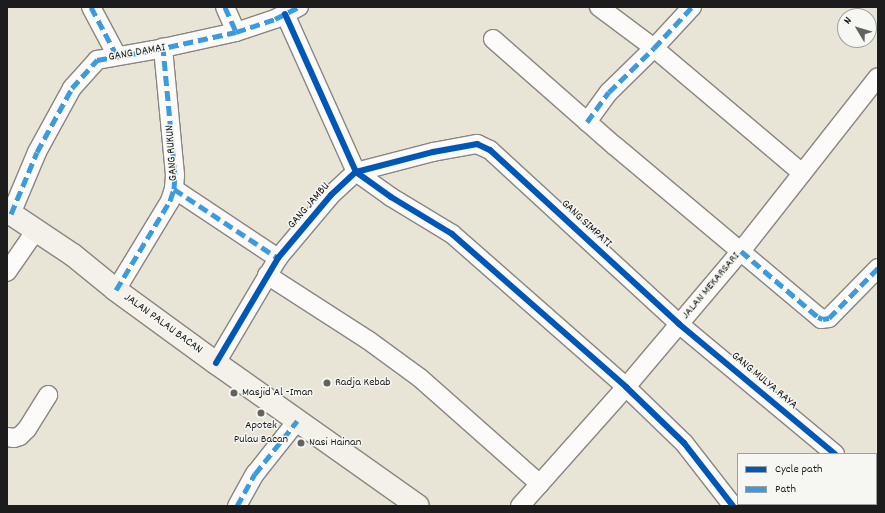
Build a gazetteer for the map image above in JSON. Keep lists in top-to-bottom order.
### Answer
{
  "streets": {
    "street": [
      "GANG DAMAI",
      "GANG RUKUN",
      "GANG JAMBU",
      "GANG SIMPATI",
      "JALAN MEKARSARI",
      "JALAN PALAU BACAN",
      "GANG MULYA RAYA"
    ]
  },
  "crossings": [
    ["GANG DAMAI", "GANG RUKUN"],
    ["GANG DAMAI", "JALAN PALAU BACAN"],
    ["GANG RUKUN", "JALAN PALAU BACAN"],
    ["GANG JAMBU", "GANG SIMPATI"],
    ["GANG JAMBU", "JALAN PALAU BACAN"],
    ["GANG SIMPATI", "JALAN MEKARSARI"],
    ["GANG SIMPATI", "GANG MULYA RAYA"],
    ["JALAN MEKARSARI", "GANG MULYA RAYA"]
  ],
  "places": [
    "Radja Kebab",
    "Masjid Al -Iman",
    "Apotek Pulau Bacan",
    "Nasi Hainan"
  ],
  "legend": ["Cycle path", "Path"],
  "north": "top left"
}
